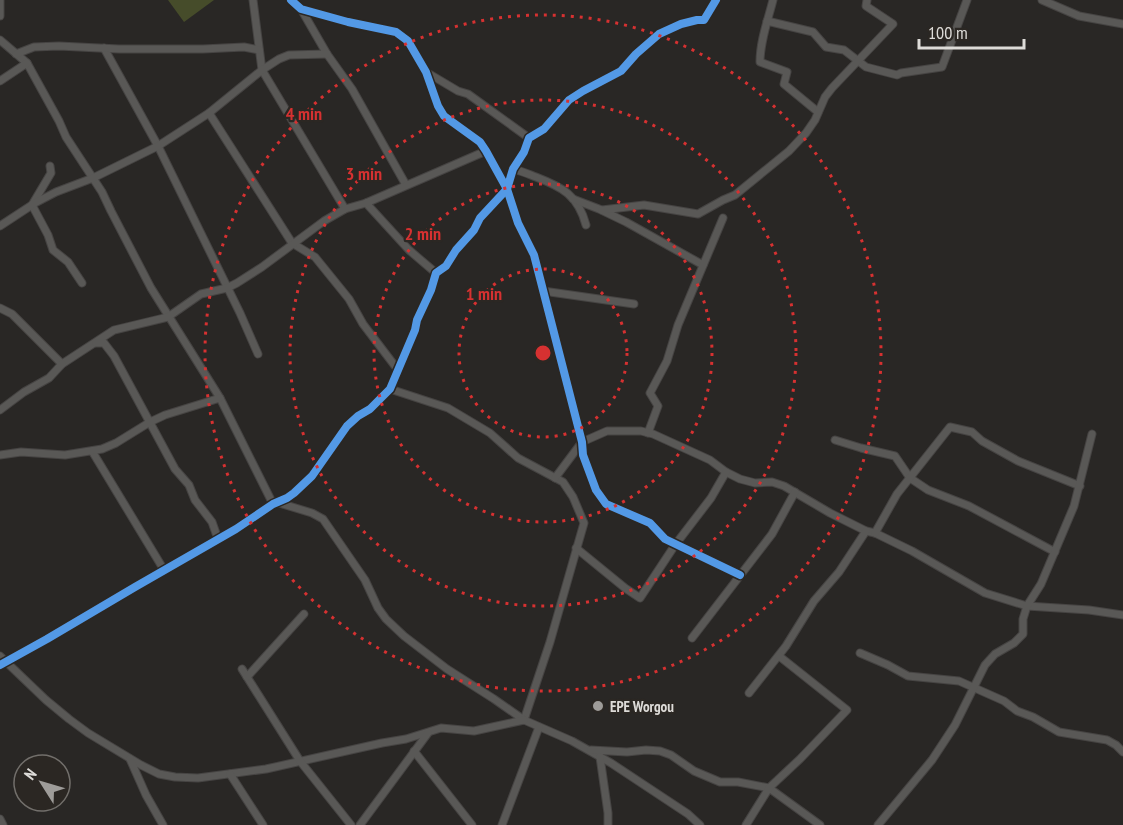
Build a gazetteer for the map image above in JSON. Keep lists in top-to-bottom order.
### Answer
{
  "places": ["EPE Worgou"],
  "scale_bar": "100 m",
  "north": "top left",
  "rings": [
    "4 min",
    "3 min",
    "2 min",
    "1 min"
  ]
}
